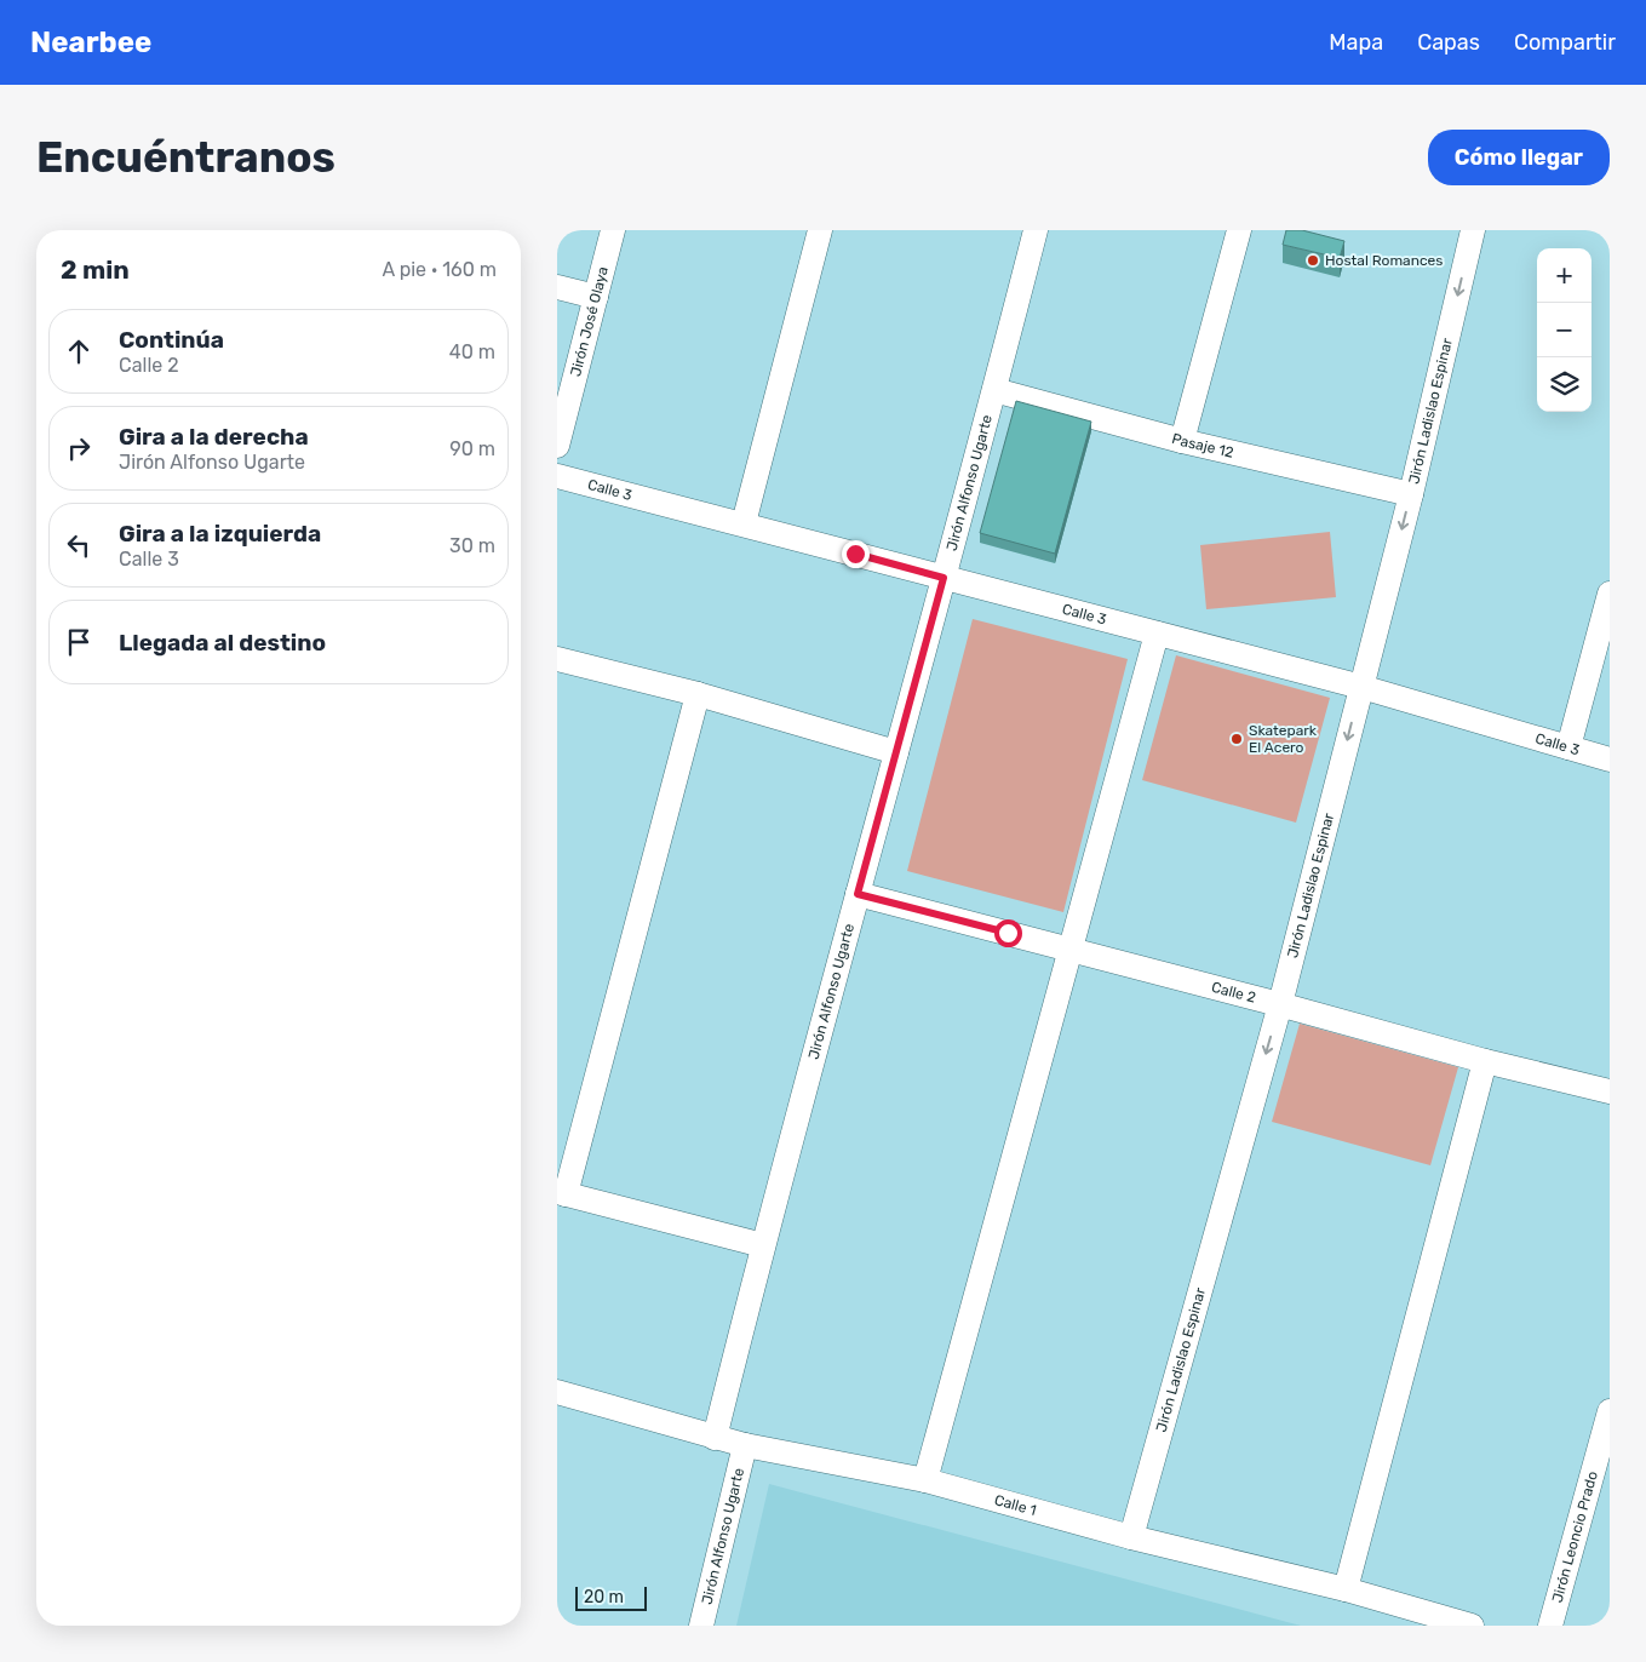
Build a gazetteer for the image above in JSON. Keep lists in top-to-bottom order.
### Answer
{
  "streets": {
    "street": [
      "Jirón José Olaya",
      "Jirón Ladislao Espinar",
      "Pasaje 12",
      "Jirón Alfonso Ugarte",
      "Calle 3",
      "Calle 2",
      "Calle 1",
      "Jirón Leoncio Prado"
    ]
  },
  "crossings": [
    ["Jirón Ladislao Espinar", "Pasaje 12"],
    ["Jirón Ladislao Espinar", "Calle 3"],
    ["Jirón Ladislao Espinar", "Calle 2"],
    ["Jirón Ladislao Espinar", "Calle 1"],
    ["Pasaje 12", "Jirón Alfonso Ugarte"],
    ["Jirón Alfonso Ugarte", "Calle 3"],
    ["Jirón Alfonso Ugarte", "Calle 2"],
    ["Jirón Alfonso Ugarte", "Calle 1"]
  ],
  "places": ["Hostal Romances", "Skatepark El Acero"],
  "scale_bar": "20 m",
  "page": {
    "header": "Nearbee",
    "nav": ["Mapa", "Capas", "Compartir"],
    "buttons": "Cómo llegar",
    "title": "Encuéntranos",
    "heading": ["2 min", "A pie · 160 m"],
    "map_buttons": ["+", "−"],
    "list": [
      ["Continúa", "Calle 2", "40 m"],
      ["Gira a la derecha", "Jirón Alfonso Ugarte", "90 m"],
      ["Gira a la izquierda", "Calle 3", "30 m"],
      "Llegada al destino"
    ],
    "scale": "20 m"
  }
}
